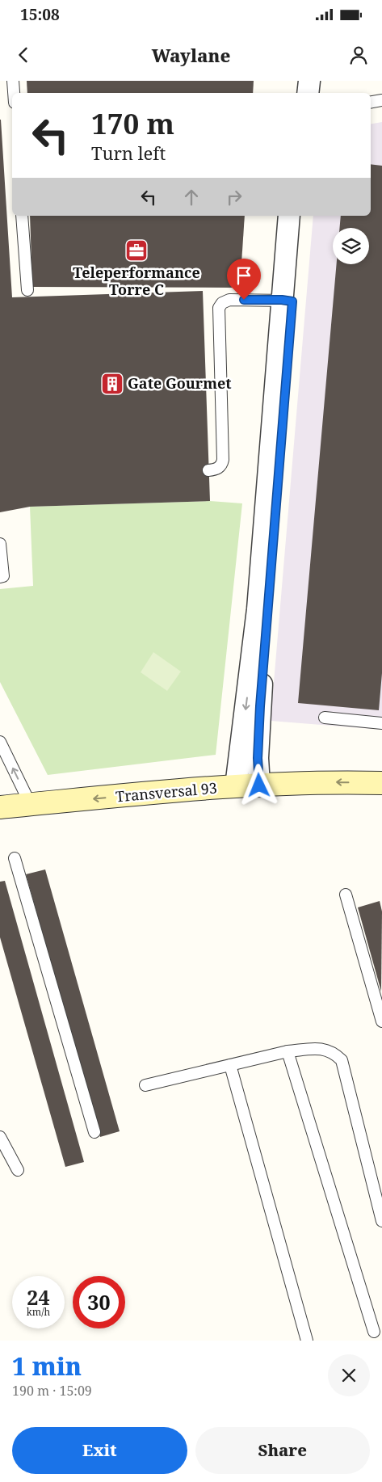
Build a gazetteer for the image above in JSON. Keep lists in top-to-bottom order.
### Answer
{
  "streets": {
    "main road": ["Transversal 93"]
  },
  "one_way": ["Transversal 93"],
  "places": {
    "office": ["Teleperformance Torre C"],
    "building": ["Gate Gourmet"]
  },
  "page": {
    "status": "15:08",
    "header": "Waylane",
    "turn": ["170 m", "Turn left"],
    "speed": "24 km/h",
    "limit": "30",
    "heading": ["1 min", "190 m · 15:09"],
    "buttons": ["Exit", "Share"]
  }
}
